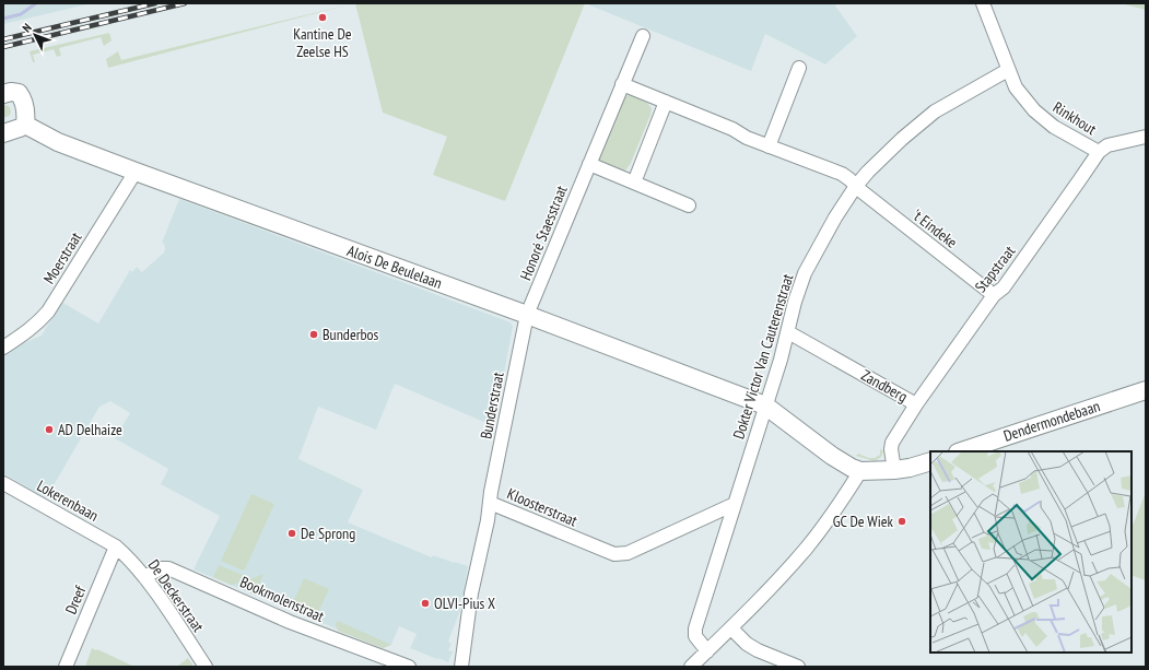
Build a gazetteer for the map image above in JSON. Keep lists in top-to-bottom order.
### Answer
{
  "streets": {
    "street": [
      "Rinkhout",
      "'t Eindeke",
      "Honoré Staesstraat",
      "Moerstraat",
      "Alois De Beulelaan",
      "Stapstraat",
      "Dokter Victor Van Cauterenstraat",
      "Zandberg",
      "Bunderstraat",
      "Dendermondebaan",
      "Lokerenbaan",
      "Kloosterstraat",
      "De Deckerstraat",
      "Bookmolenstraat",
      "Dreef"
    ]
  },
  "crossings": [
    ["Rinkhout", "Stapstraat"],
    ["Rinkhout", "Dokter Victor Van Cauterenstraat"],
    ["'t Eindeke", "Stapstraat"],
    ["'t Eindeke", "Dokter Victor Van Cauterenstraat"],
    ["Honoré Staesstraat", "Alois De Beulelaan"],
    ["Honoré Staesstraat", "Bunderstraat"],
    ["Moerstraat", "Alois De Beulelaan"],
    ["Alois De Beulelaan", "Dokter Victor Van Cauterenstraat"],
    ["Alois De Beulelaan", "Bunderstraat"],
    ["Stapstraat", "Zandberg"],
    ["Dokter Victor Van Cauterenstraat", "Zandberg"],
    ["Dokter Victor Van Cauterenstraat", "Kloosterstraat"],
    ["Bunderstraat", "Kloosterstraat"],
    ["Lokerenbaan", "De Deckerstraat"],
    ["Lokerenbaan", "Dreef"],
    ["De Deckerstraat", "Bookmolenstraat"],
    ["De Deckerstraat", "Dreef"]
  ],
  "places": [
    "Kantine De Zeelse HS",
    "Bunderbos",
    "AD Delhaize",
    "GC De Wiek",
    "De Sprong",
    "OLVI-Pius X"
  ],
  "north": "top left"
}
